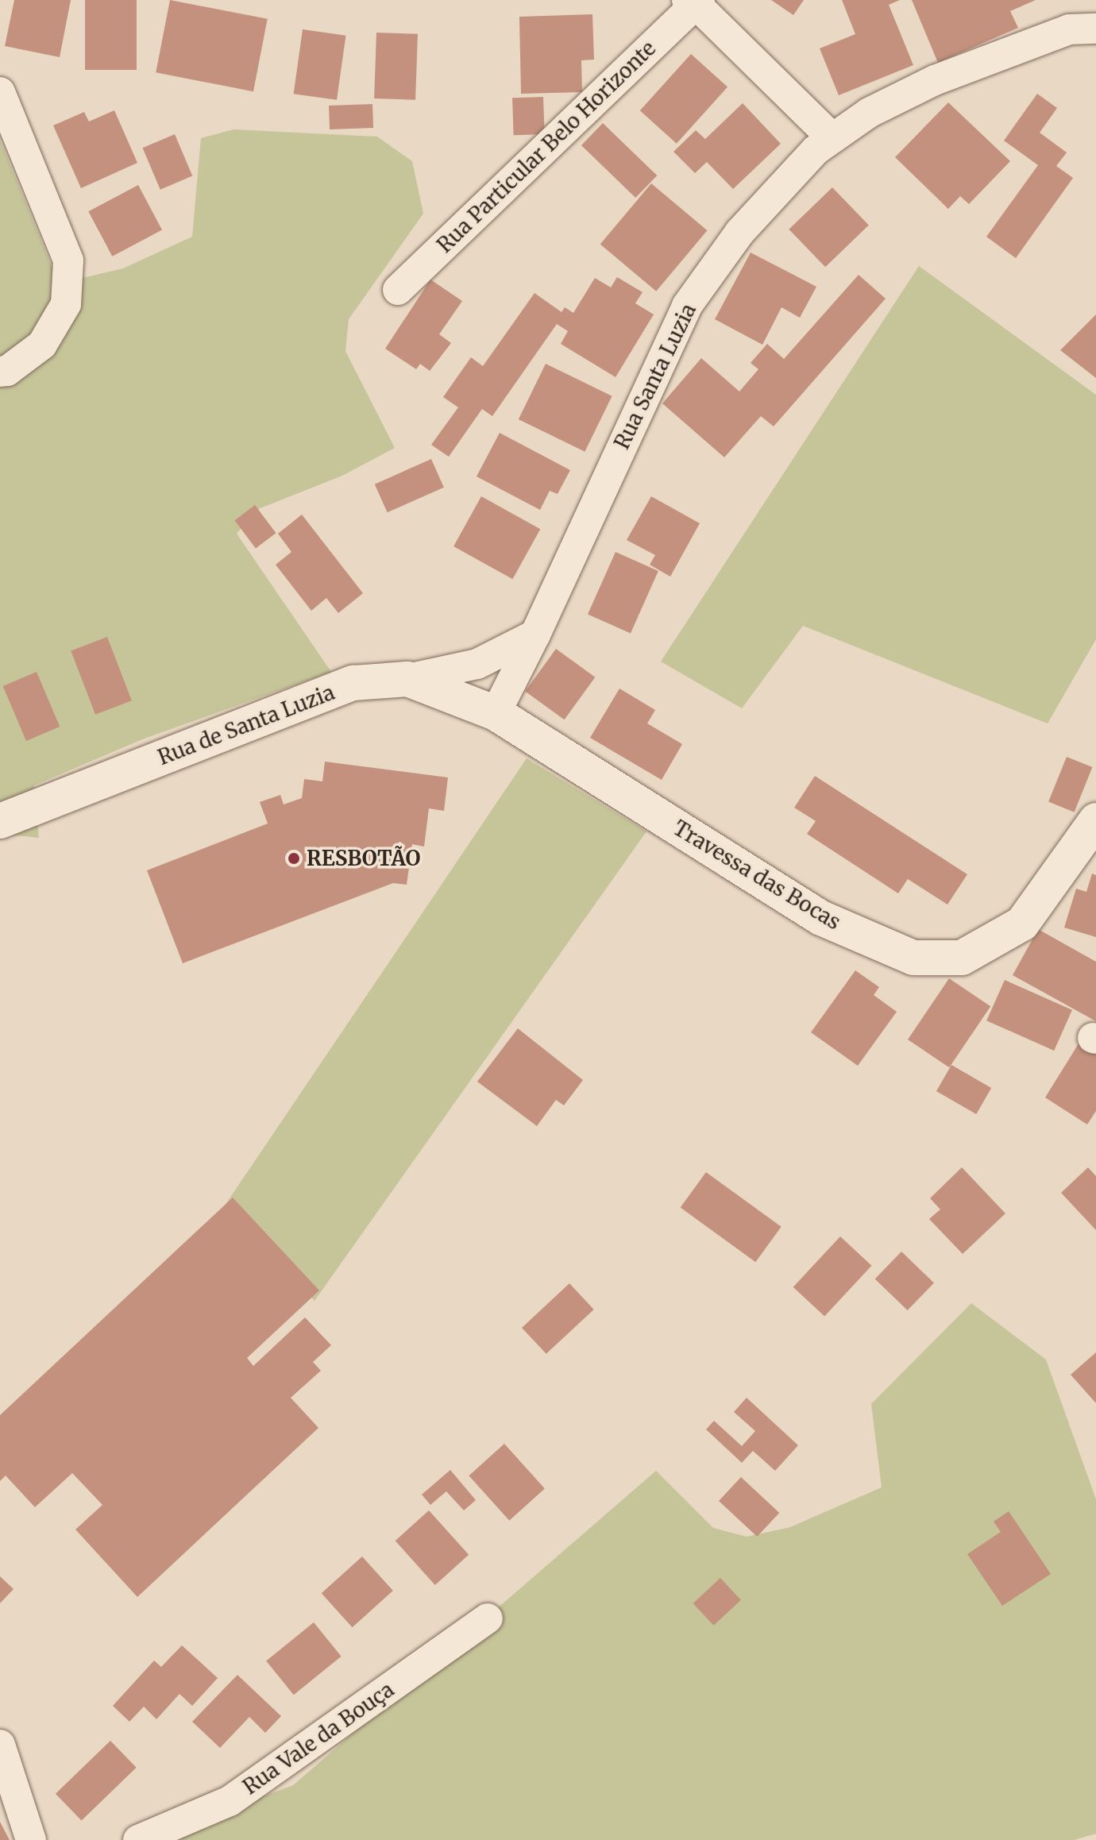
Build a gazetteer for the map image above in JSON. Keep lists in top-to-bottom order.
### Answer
{
  "streets": {
    "street": [
      "Rua Particular Belo Horizonte",
      "Rua Santa Luzia",
      "Rua de Santa Luzia",
      "Travessa das Bocas",
      "Rua Vale da Bouça"
    ]
  },
  "crossings": [
    ["Rua Santa Luzia", "Rua de Santa Luzia"],
    ["Rua Santa Luzia", "Travessa das Bocas"],
    ["Rua de Santa Luzia", "Travessa das Bocas"]
  ],
  "places": ["RESBOTÃO"]
}
